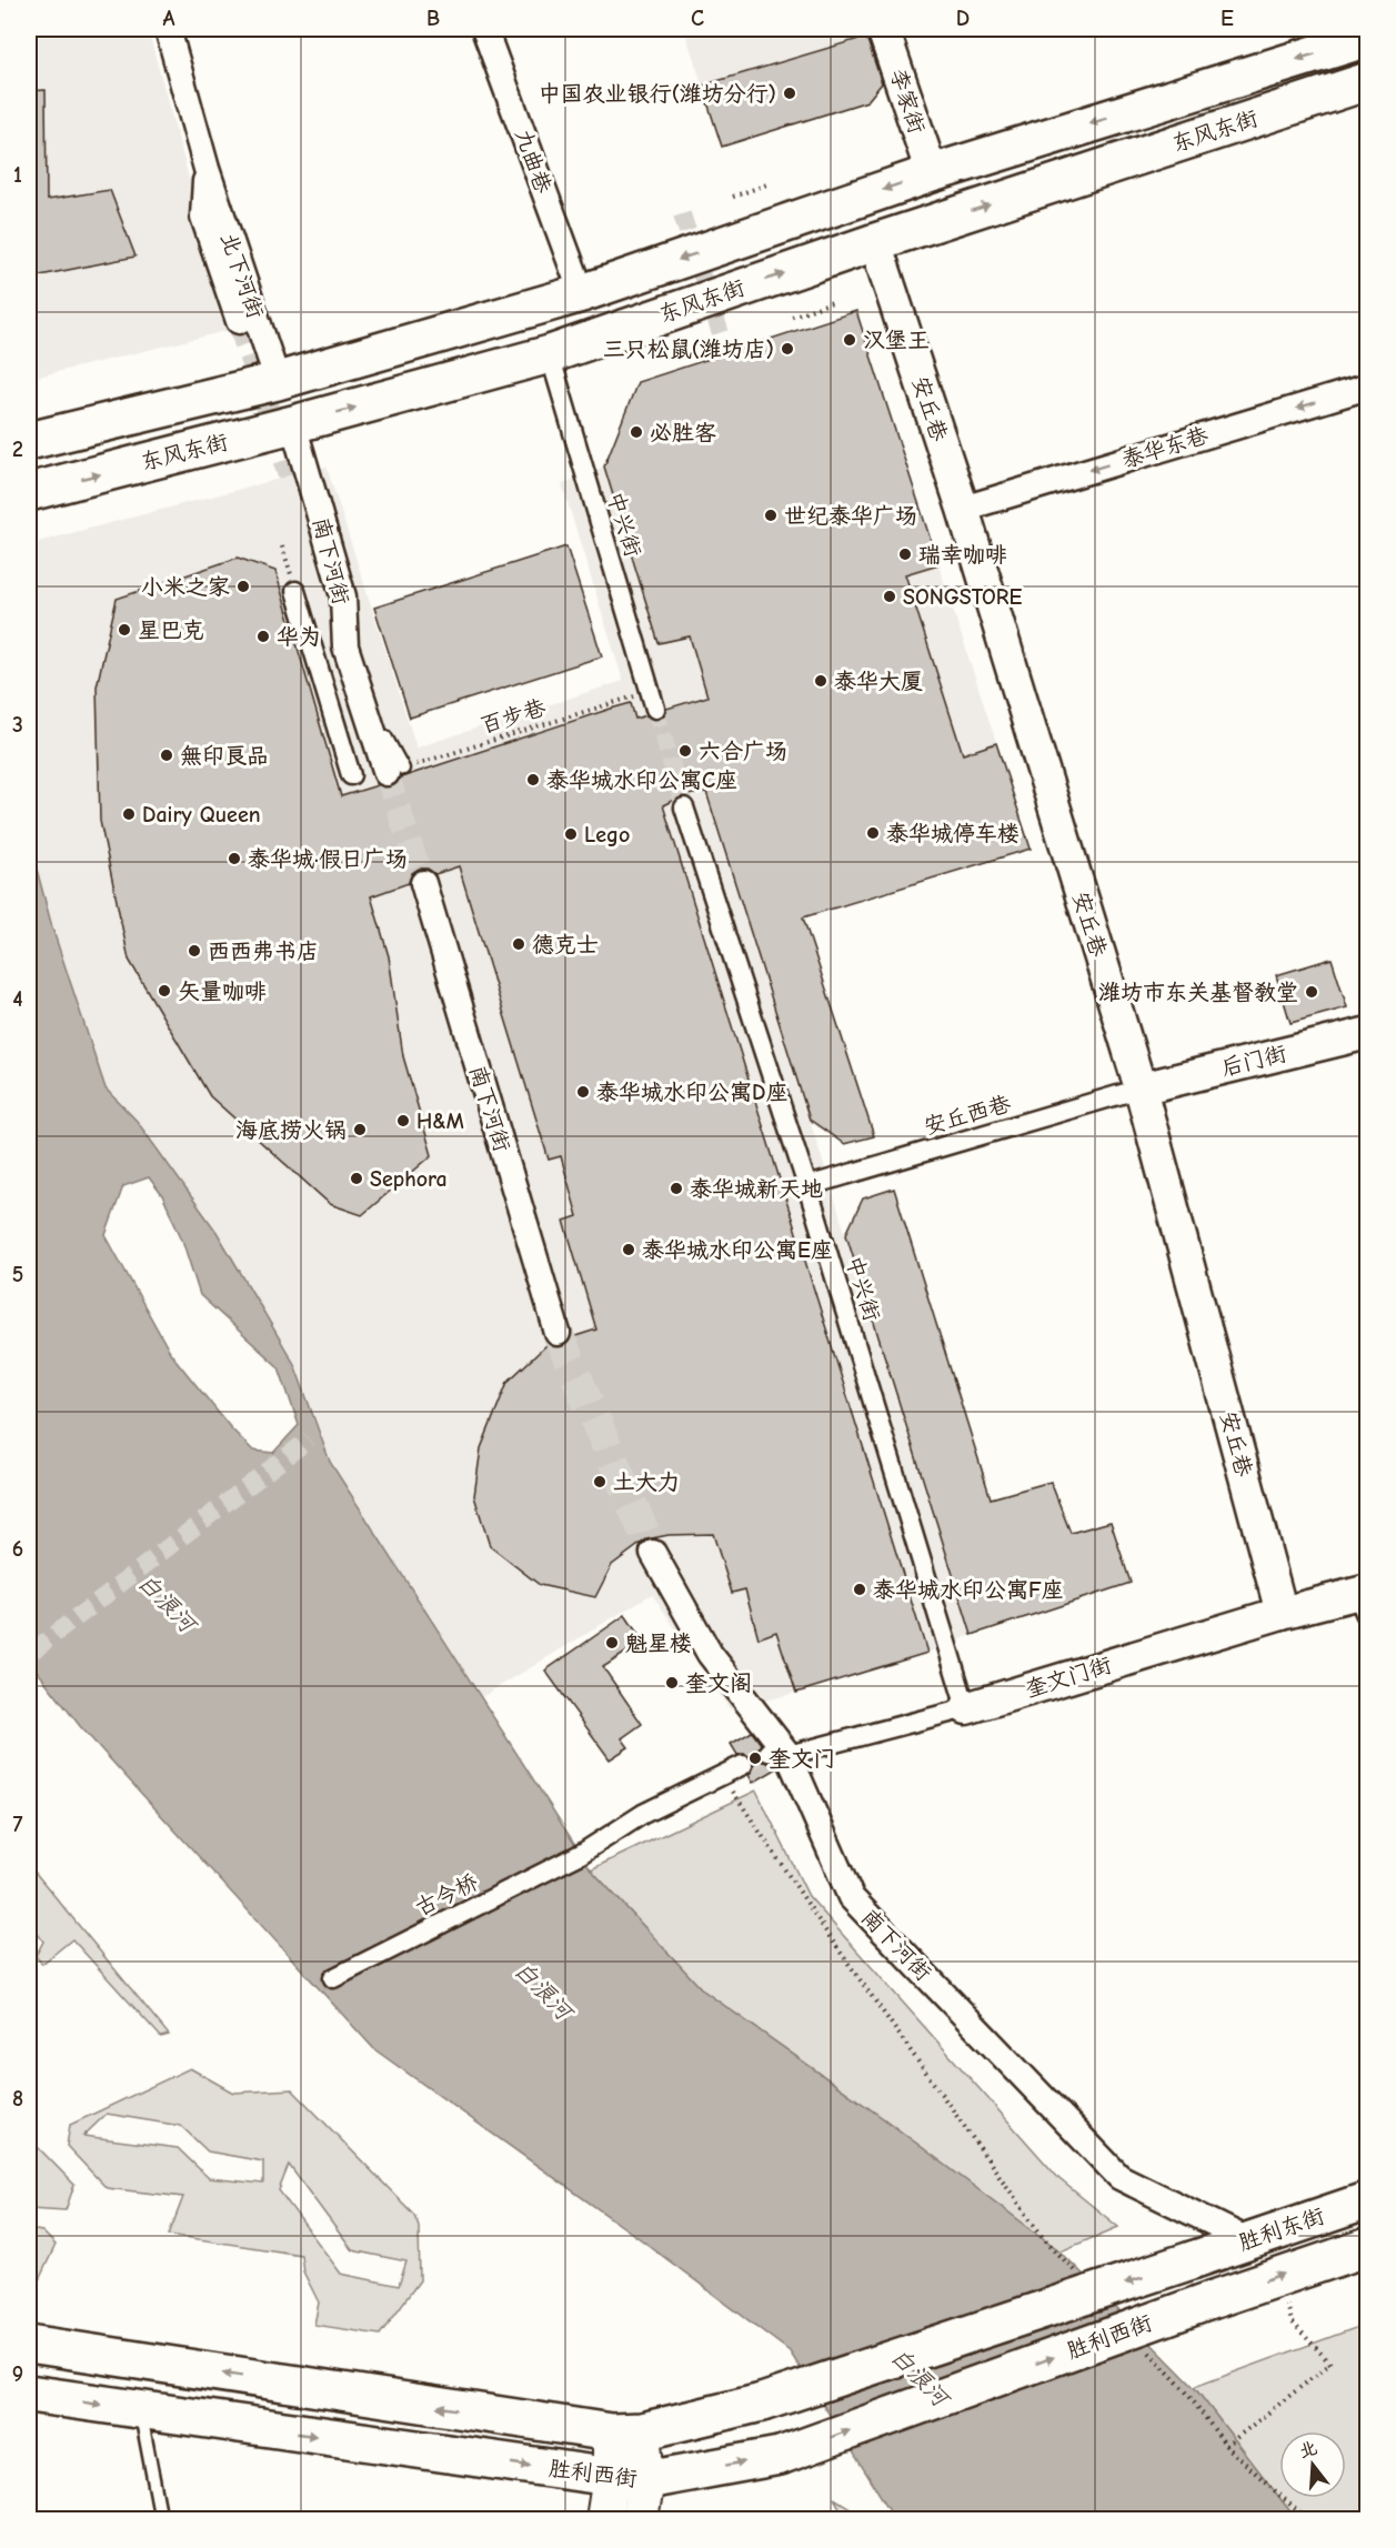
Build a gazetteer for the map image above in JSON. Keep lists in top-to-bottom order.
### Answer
{
  "streets": {
    "main road": ["东风东街", "胜利东街", "胜利西街"],
    "street": [
      "李家街",
      "九曲巷",
      "北下河街",
      "安丘巷",
      "泰华东巷",
      "中兴街",
      "南下河街",
      "后门街",
      "安丘西巷",
      "奎文门街",
      "古今桥"
    ],
    "path": ["百步巷"]
  },
  "crossings": [
    ["李家街", "东风东街"],
    ["东风东街", "九曲巷"],
    ["东风东街", "北下河街"],
    ["东风东街", "安丘巷"],
    ["东风东街", "中兴街"],
    ["东风东街", "南下河街"],
    ["安丘巷", "泰华东巷"],
    ["安丘巷", "后门街"],
    ["安丘巷", "安丘西巷"],
    ["安丘巷", "奎文门街"],
    ["中兴街", "百步巷"],
    ["中兴街", "安丘西巷"],
    ["中兴街", "奎文门街"],
    ["南下河街", "百步巷"],
    ["南下河街", "奎文门街"],
    ["南下河街", "胜利东街"],
    ["后门街", "安丘西巷"],
    ["胜利东街", "胜利西街"]
  ],
  "one_way": ["泰华东巷"],
  "water": ["白浪河"],
  "places": [
    "中国农业银行(潍坊分行)",
    "汉堡王",
    "三只松鼠(潍坊店)",
    "必胜客",
    "世纪泰华广场",
    "瑞幸咖啡",
    "小米之家",
    "SONGSTORE",
    "星巴克",
    "华为",
    "泰华大厦",
    "六合广场",
    "無印良品",
    "泰华城水印公寓C座",
    "Dairy Queen",
    "泰华城停车楼",
    "Lego",
    "泰华城·假日广场",
    "德克士",
    "西西弗书店",
    "矢量咖啡",
    "潍坊市东关基督教堂",
    "泰华城水印公寓D座",
    "H&M",
    "海底捞火锅",
    "Sephora",
    "泰华城新天地",
    "泰华城水印公寓E座",
    "土大力",
    "泰华城水印公寓F座",
    "魁星楼",
    "奎文阁",
    "奎文门"
  ],
  "north": "top",
  "grid": {
    "columns": [
      "A",
      "B",
      "C",
      "D",
      "E"
    ],
    "rows": [
      "1",
      "2",
      "3",
      "4",
      "5",
      "6",
      "7",
      "8",
      "9"
    ]
  }
}
